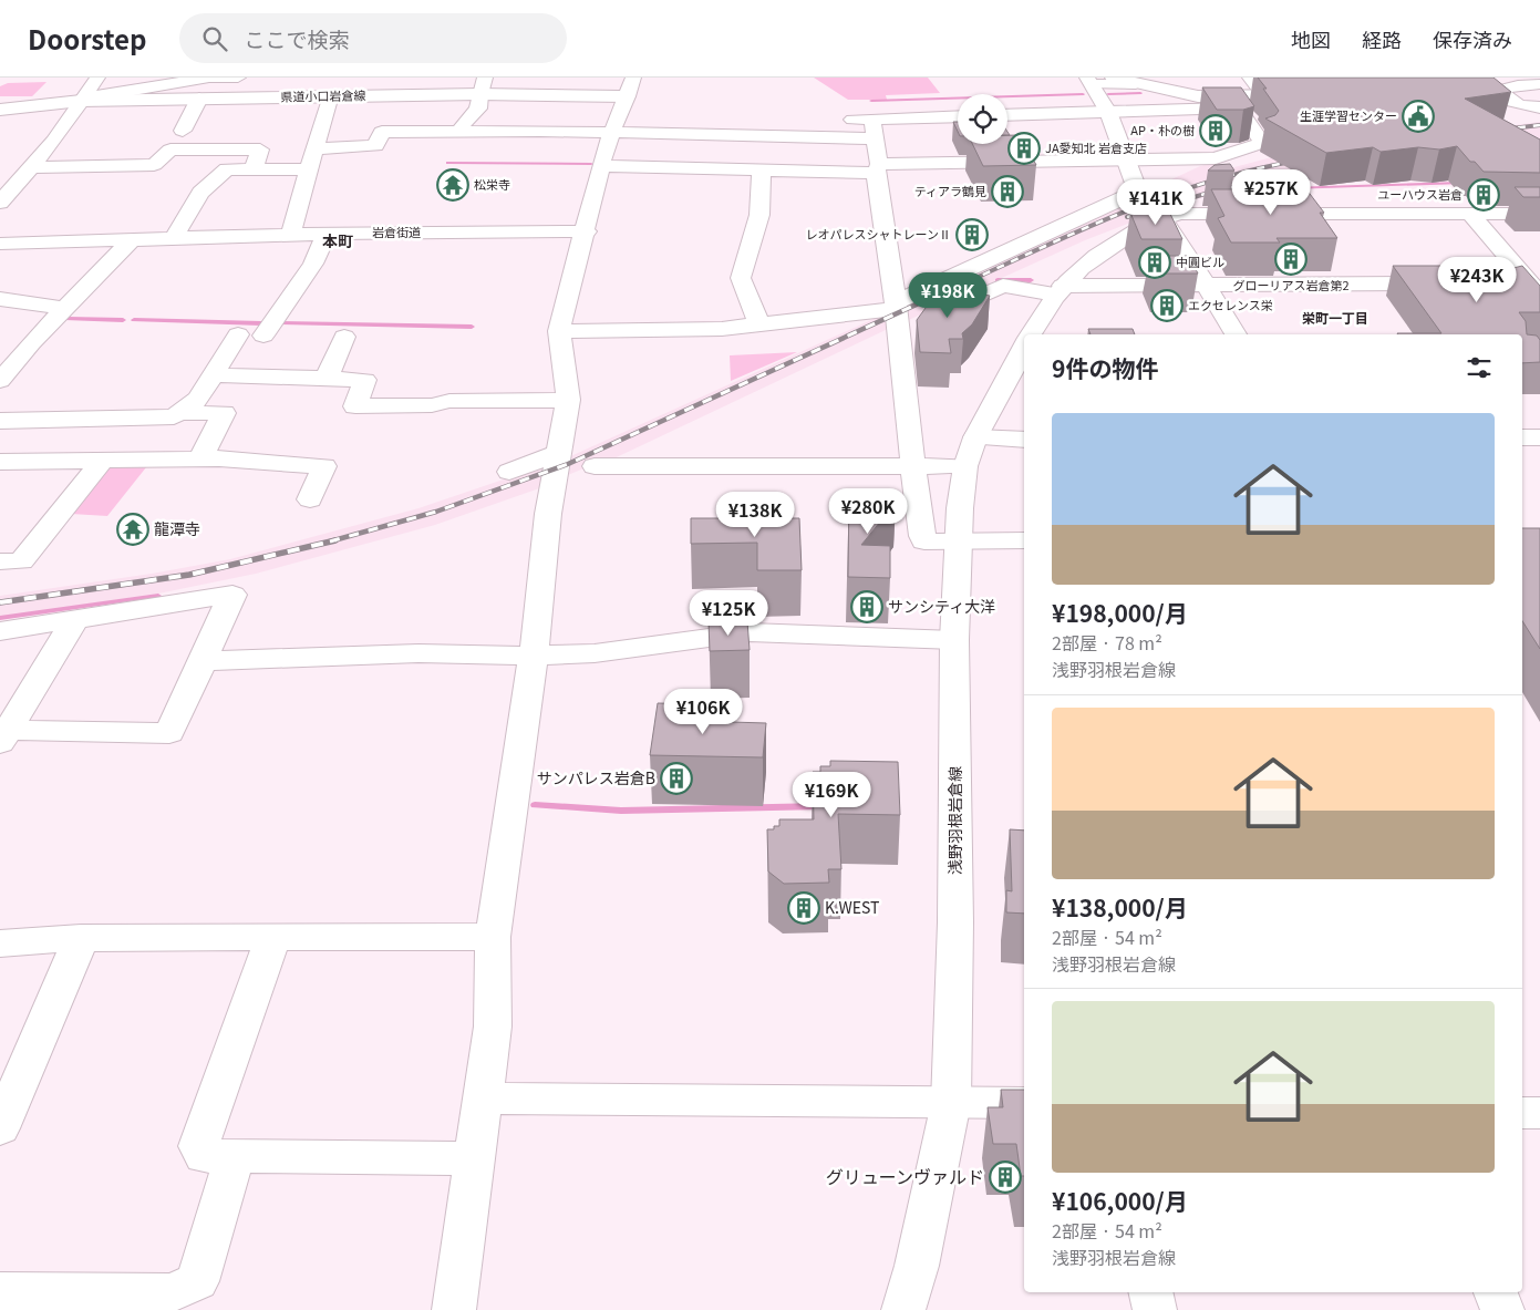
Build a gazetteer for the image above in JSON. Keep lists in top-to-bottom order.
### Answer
{
  "streets": {
    "street": ["県道小口岩倉線", "岩倉街道", "浅野羽根岩倉線"]
  },
  "districts": ["本町", "栄町一丁目"],
  "places": {
    "public building": ["生涯学習センター"],
    "building": [
      "AP・朴の樹",
      "JA愛知北 岩倉支店",
      "ティアラ鶴見",
      "ユーハウス岩倉",
      "レオパレスシャトレーンⅡ",
      "グローリアス岩倉第2",
      "中圓ビル",
      "エクセレンス栄",
      "サンシティ大洋",
      "サンパレス岩倉B",
      "K.WEST",
      "グリューンヴァルド"
    ],
    "temple": ["松栄寺", "龍潭寺"]
  },
  "page": {
    "header": "Doorstep",
    "search": "ここで検索",
    "nav": ["地図", "経路", "保存済み"],
    "price": [
      "¥257K",
      "¥141K",
      "¥243K",
      "¥198K",
      "¥280K",
      "¥138K",
      "¥125K",
      "¥106K",
      "¥169K"
    ],
    "heading": "9件の物件",
    "list": [
      {
        "name": "¥198,000/月",
        "note": "2部屋 · 78 m² · 浅野羽根岩倉線"
      },
      {
        "name": "¥138,000/月",
        "note": "2部屋 · 54 m² · 浅野羽根岩倉線"
      },
      {
        "name": "¥106,000/月",
        "note": "2部屋 · 54 m² · 浅野羽根岩倉線"
      }
    ]
  }
}
